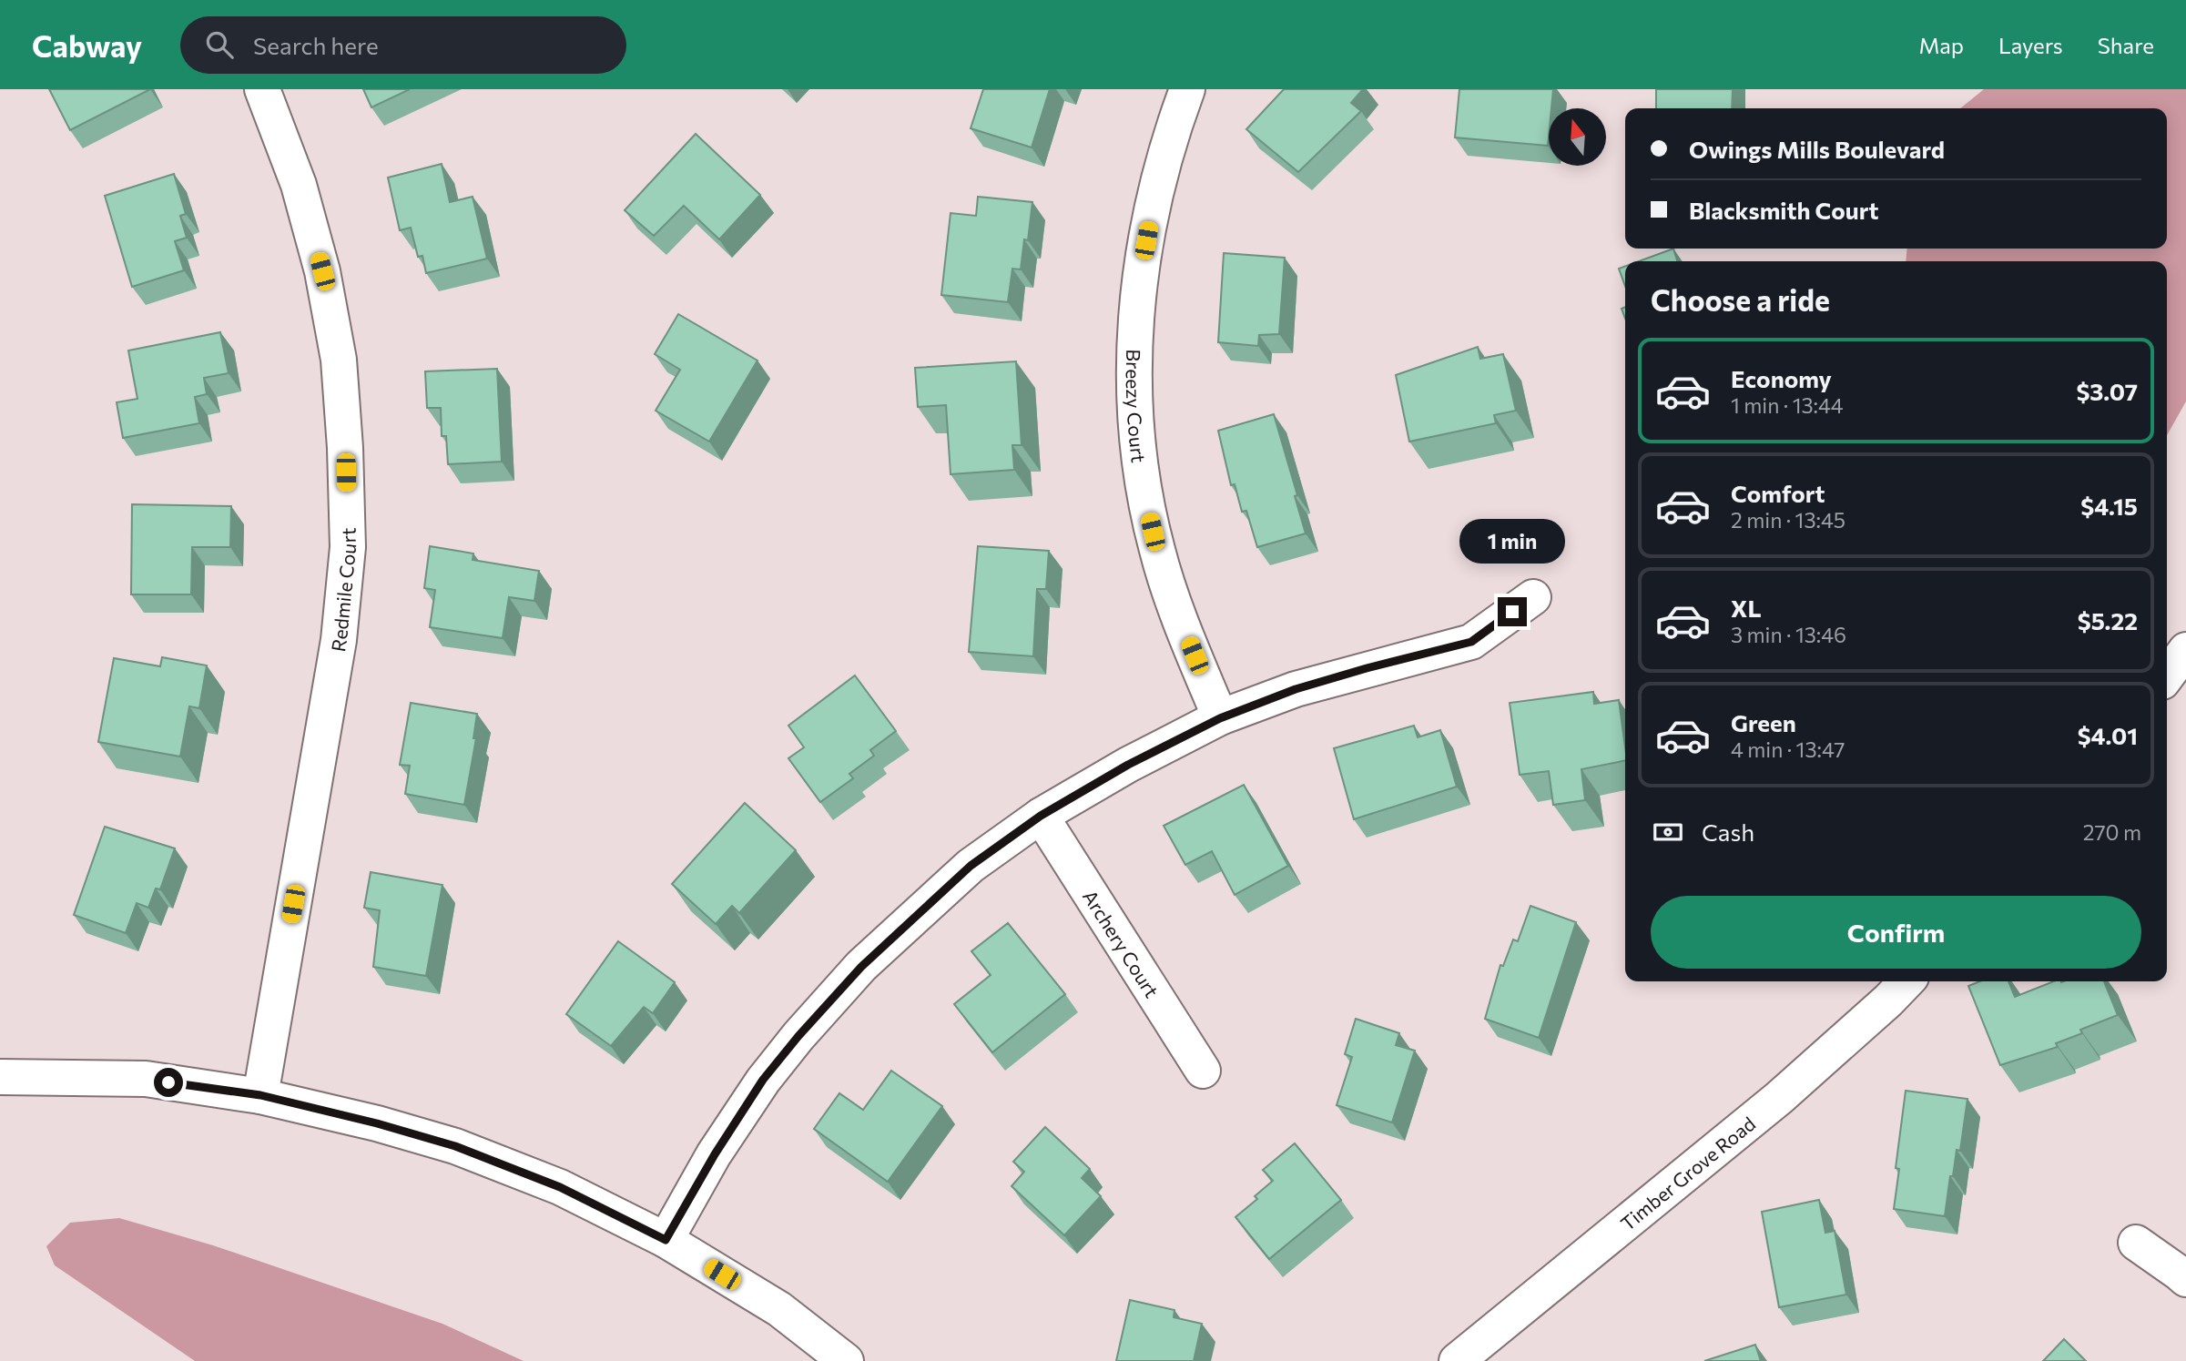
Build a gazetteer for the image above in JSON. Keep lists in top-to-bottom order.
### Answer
{
  "streets": {
    "street": [
      "Breezy Court",
      "Redmile Court",
      "Archery Court",
      "Timber Grove Road"
    ]
  },
  "north": "top",
  "page": {
    "header": "Cabway",
    "search": "Search here",
    "nav": ["Map", "Layers", "Share"],
    "banner": ["Owings Mills Boulevard", "Blacksmith Court"],
    "heading": "Choose a ride",
    "list": [
      {
        "name": "Economy",
        "note": "1 min · 13:44",
        "value": "$3.07"
      },
      {
        "name": "Comfort",
        "note": "2 min · 13:45",
        "value": "$4.15"
      },
      {
        "name": "XL",
        "note": "3 min · 13:46",
        "value": "$5.22"
      },
      {
        "name": "Green",
        "note": "4 min · 13:47",
        "value": "$4.01"
      }
    ],
    "bubble": "1 min",
    "pay": ["Cash", "270 m"],
    "buttons": "Confirm"
  }
}
